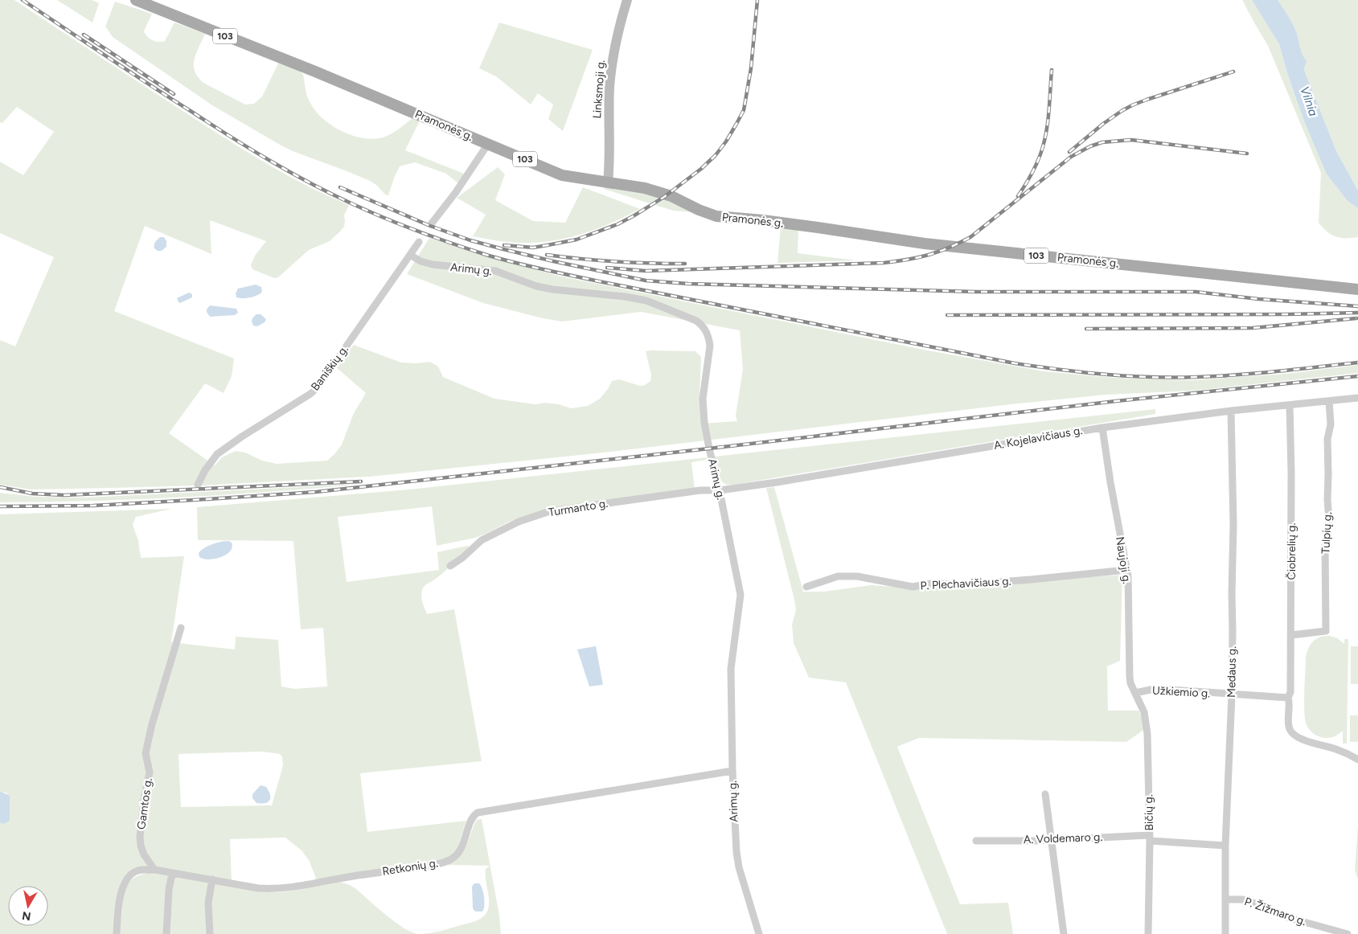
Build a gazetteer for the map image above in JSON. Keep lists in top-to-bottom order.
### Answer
{
  "streets": {
    "main road": ["103", "Linksmoji g.", "Pramonės g."],
    "street": [
      "Arimų g.",
      "Baniškių g.",
      "A. Kojelavičiaus g.",
      "Turmanto g.",
      "Tulpių g.",
      "Čiobrelių g.",
      "Naujoji g.",
      "P. Plechavičiaus g.",
      "Medaus g.",
      "Užkiemio g.",
      "Gamtos g.",
      "Bičių g.",
      "A. Voldemaro g.",
      "Retkonių g.",
      "P. Žižmaro g."
    ]
  },
  "crossings": [
    ["Linksmoji g.", "Pramonės g."],
    ["Arimų g.", "Baniškių g."],
    ["Arimų g.", "A. Kojelavičiaus g."],
    ["Arimų g.", "Turmanto g."],
    ["Arimų g.", "Retkonių g."],
    ["A. Kojelavičiaus g.", "Turmanto g."],
    ["A. Kojelavičiaus g.", "Tulpių g."],
    ["A. Kojelavičiaus g.", "Čiobrelių g."],
    ["A. Kojelavičiaus g.", "Naujoji g."],
    ["A. Kojelavičiaus g.", "Medaus g."],
    ["Tulpių g.", "Čiobrelių g."],
    ["Čiobrelių g.", "Užkiemio g."],
    ["Naujoji g.", "P. Plechavičiaus g."],
    ["Naujoji g.", "Užkiemio g."],
    ["Naujoji g.", "Bičių g."],
    ["Medaus g.", "Užkiemio g."],
    ["Medaus g.", "A. Voldemaro g."],
    ["Medaus g.", "P. Žižmaro g."],
    ["Užkiemio g.", "Bičių g."],
    ["Gamtos g.", "Retkonių g."],
    ["Bičių g.", "A. Voldemaro g."]
  ],
  "water": ["Vilnia"],
  "north": "bottom"
}
